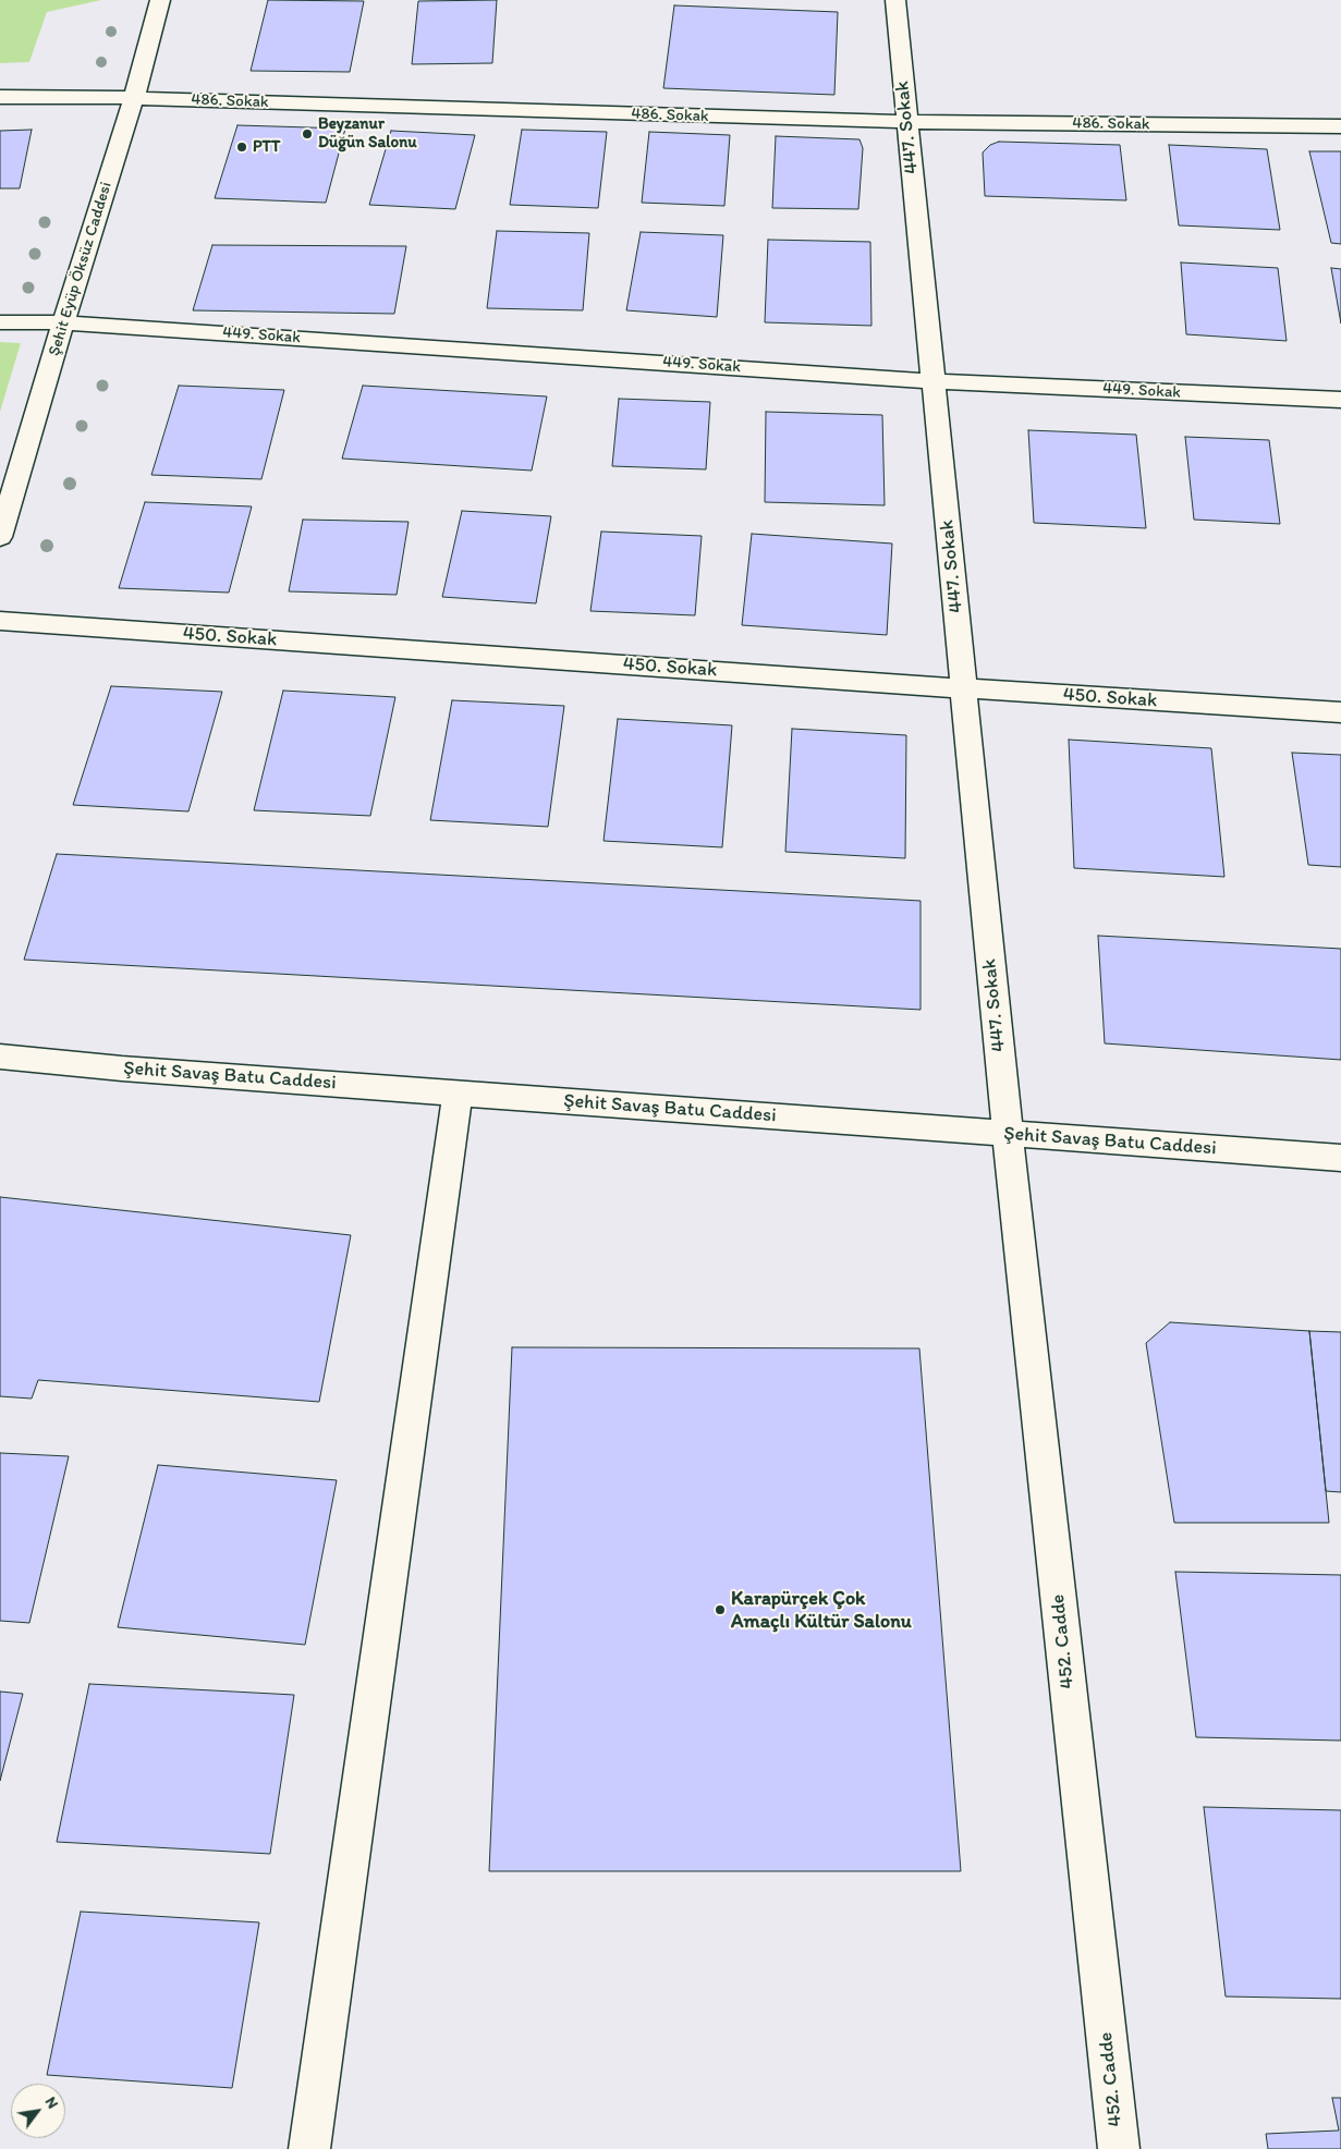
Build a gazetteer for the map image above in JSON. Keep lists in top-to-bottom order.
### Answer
{
  "streets": {
    "street": [
      "486. Sokak",
      "447. Sokak",
      "Şehit Eyüp Öksüz Caddesi",
      "449. Sokak",
      "450. Sokak",
      "Şehit Savaş Batu Caddesi",
      "452. Cadde"
    ]
  },
  "crossings": [
    ["486. Sokak", "447. Sokak"],
    ["486. Sokak", "Şehit Eyüp Öksüz Caddesi"],
    ["447. Sokak", "449. Sokak"],
    ["447. Sokak", "450. Sokak"],
    ["447. Sokak", "Şehit Savaş Batu Caddesi"],
    ["447. Sokak", "452. Cadde"],
    ["Şehit Eyüp Öksüz Caddesi", "449. Sokak"],
    ["Şehit Savaş Batu Caddesi", "452. Cadde"]
  ],
  "places": ["Beyzanur Düğün Salonu", "PTT", "Karapürçek Çok Amaçlı Kültür Salonu"],
  "north": "top right"
}
